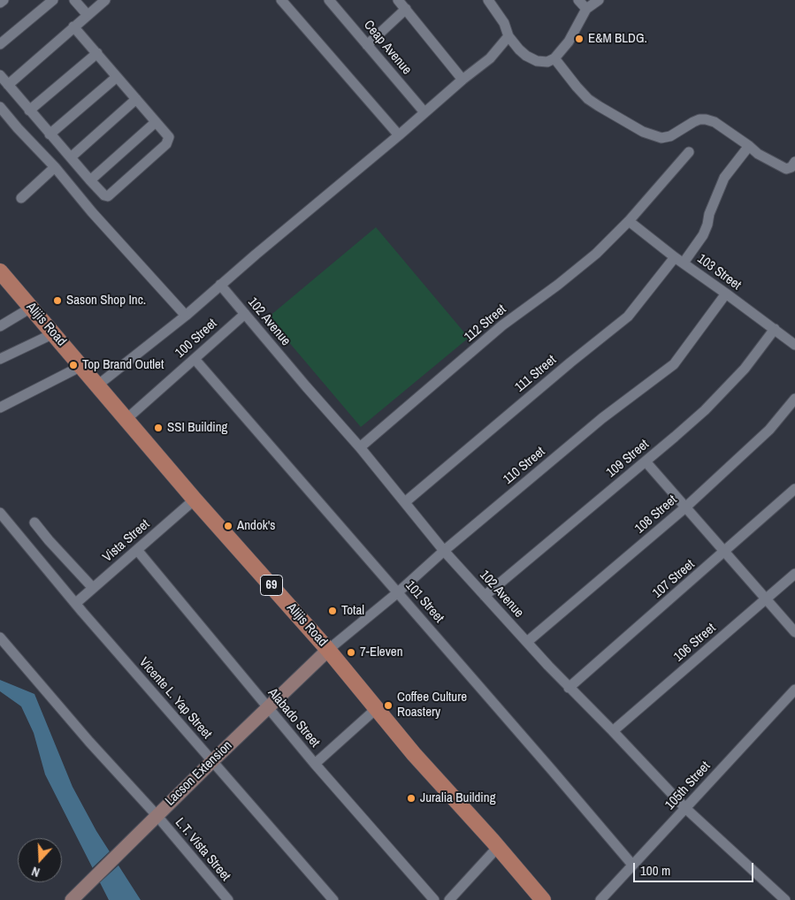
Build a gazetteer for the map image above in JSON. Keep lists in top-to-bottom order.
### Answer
{
  "streets": {
    "main road": ["Alijis Road", "69", "Lacson Extension"],
    "street": [
      "Ceap Avenue",
      "103 Street",
      "102 Avenue",
      "112 Street",
      "100 Street",
      "111 Street",
      "109 Street",
      "110 Street",
      "108 Street",
      "Vista Street",
      "107 Street",
      "101 Street",
      "106 Street",
      "Vicente L. Yap Street",
      "Alabado Street",
      "105th Street",
      "L.T. Vista Street"
    ]
  },
  "crossings": [
    ["103 Street", "112 Street"],
    ["103 Street", "111 Street"],
    ["103 Street", "109 Street"],
    ["103 Street", "110 Street"],
    ["102 Avenue", "112 Street"],
    ["102 Avenue", "100 Street"],
    ["102 Avenue", "111 Street"],
    ["102 Avenue", "109 Street"],
    ["102 Avenue", "110 Street"],
    ["102 Avenue", "108 Street"],
    ["102 Avenue", "107 Street"],
    ["102 Avenue", "106 Street"],
    ["102 Avenue", "105th Street"],
    ["Alijis Road", "100 Street"],
    ["Alijis Road", "110 Street"],
    ["Alijis Road", "Vista Street"],
    ["Alijis Road", "Lacson Extension"],
    ["100 Street", "101 Street"],
    ["110 Street", "101 Street"],
    ["110 Street", "Lacson Extension"],
    ["Vista Street", "Vicente L. Yap Street"],
    ["Vista Street", "Alabado Street"],
    ["101 Street", "105th Street"],
    ["Vicente L. Yap Street", "Lacson Extension"],
    ["Alabado Street", "Lacson Extension"],
    ["Lacson Extension", "L.T. Vista Street"]
  ],
  "places": [
    "E&M BLDG.",
    "Sason Shop Inc.",
    "Top Brand Outlet",
    "SSI Building",
    "Andok's",
    "Total",
    "7-Eleven",
    "Coffee Culture Roastery",
    "Juralia Building"
  ],
  "scale_bar": "100 m",
  "north": "bottom"
}
